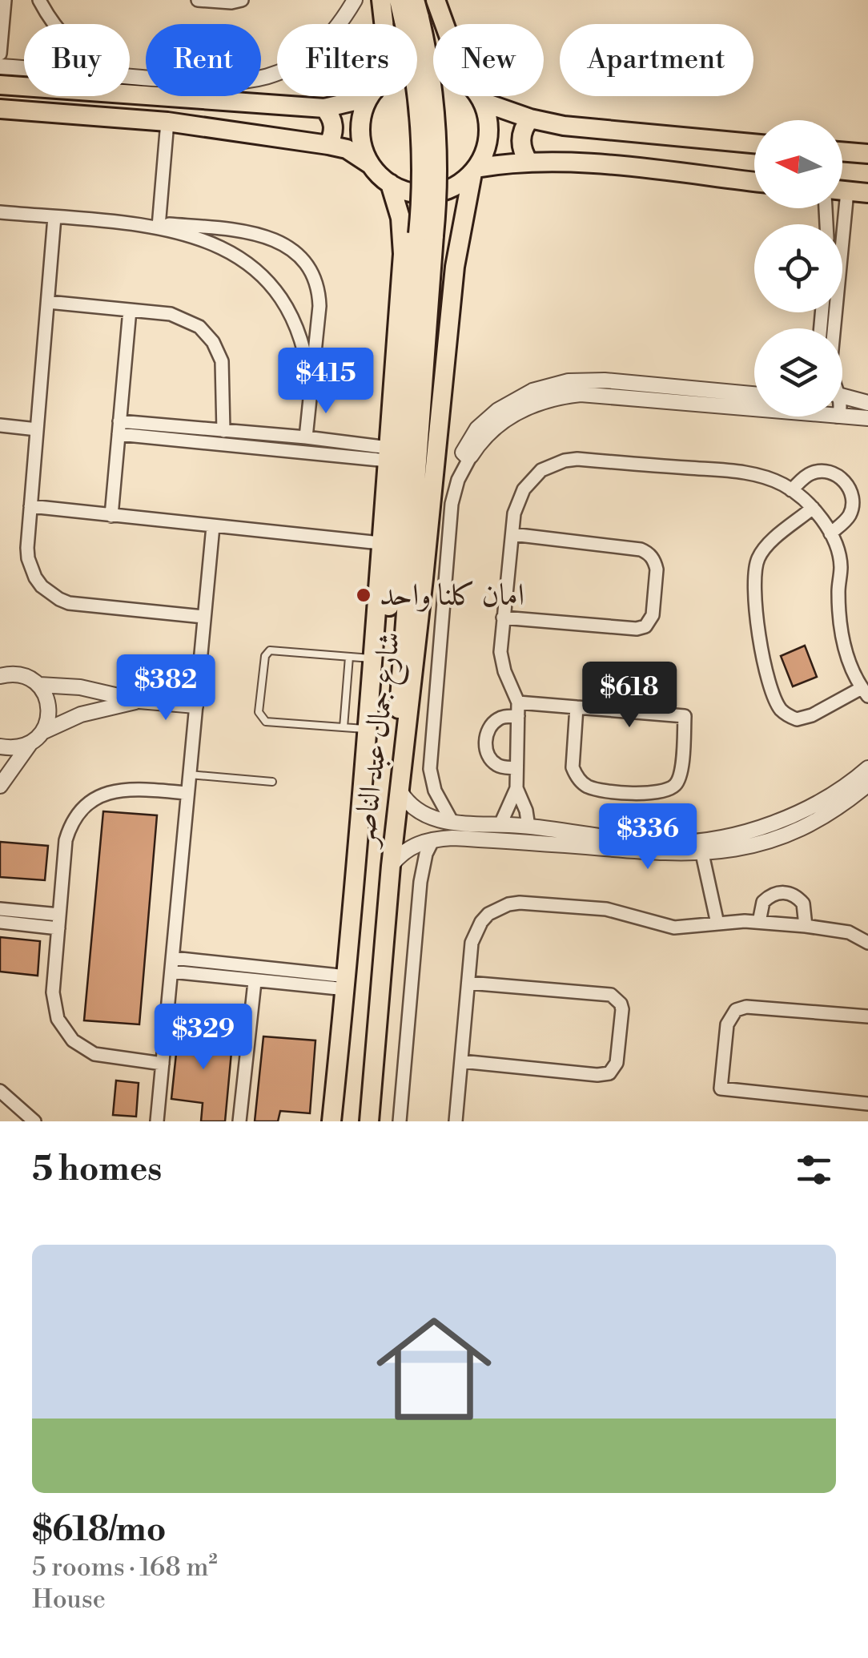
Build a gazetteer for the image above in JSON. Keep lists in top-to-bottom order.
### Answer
{
  "streets": {
    "main road": ["شارع جمال عبد الناصر"]
  },
  "places": ["امان كلنا واحد"],
  "north": "left",
  "page": {
    "chip": [
      "Buy",
      "Rent",
      "Filters",
      "New",
      "Apartment"
    ],
    "price": [
      "$415",
      "$382",
      "$618",
      "$336",
      "$329"
    ],
    "heading": "5 homes",
    "list": [
      {
        "name": "$618/mo",
        "note": "5 rooms · 168 m² · House"
      }
    ]
  }
}
